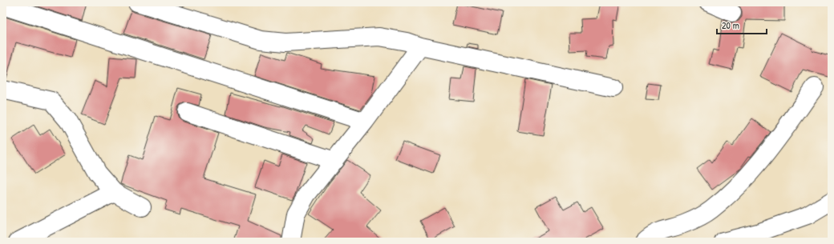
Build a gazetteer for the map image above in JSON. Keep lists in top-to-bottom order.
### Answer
{
  "scale_bar": "20 m"
}
